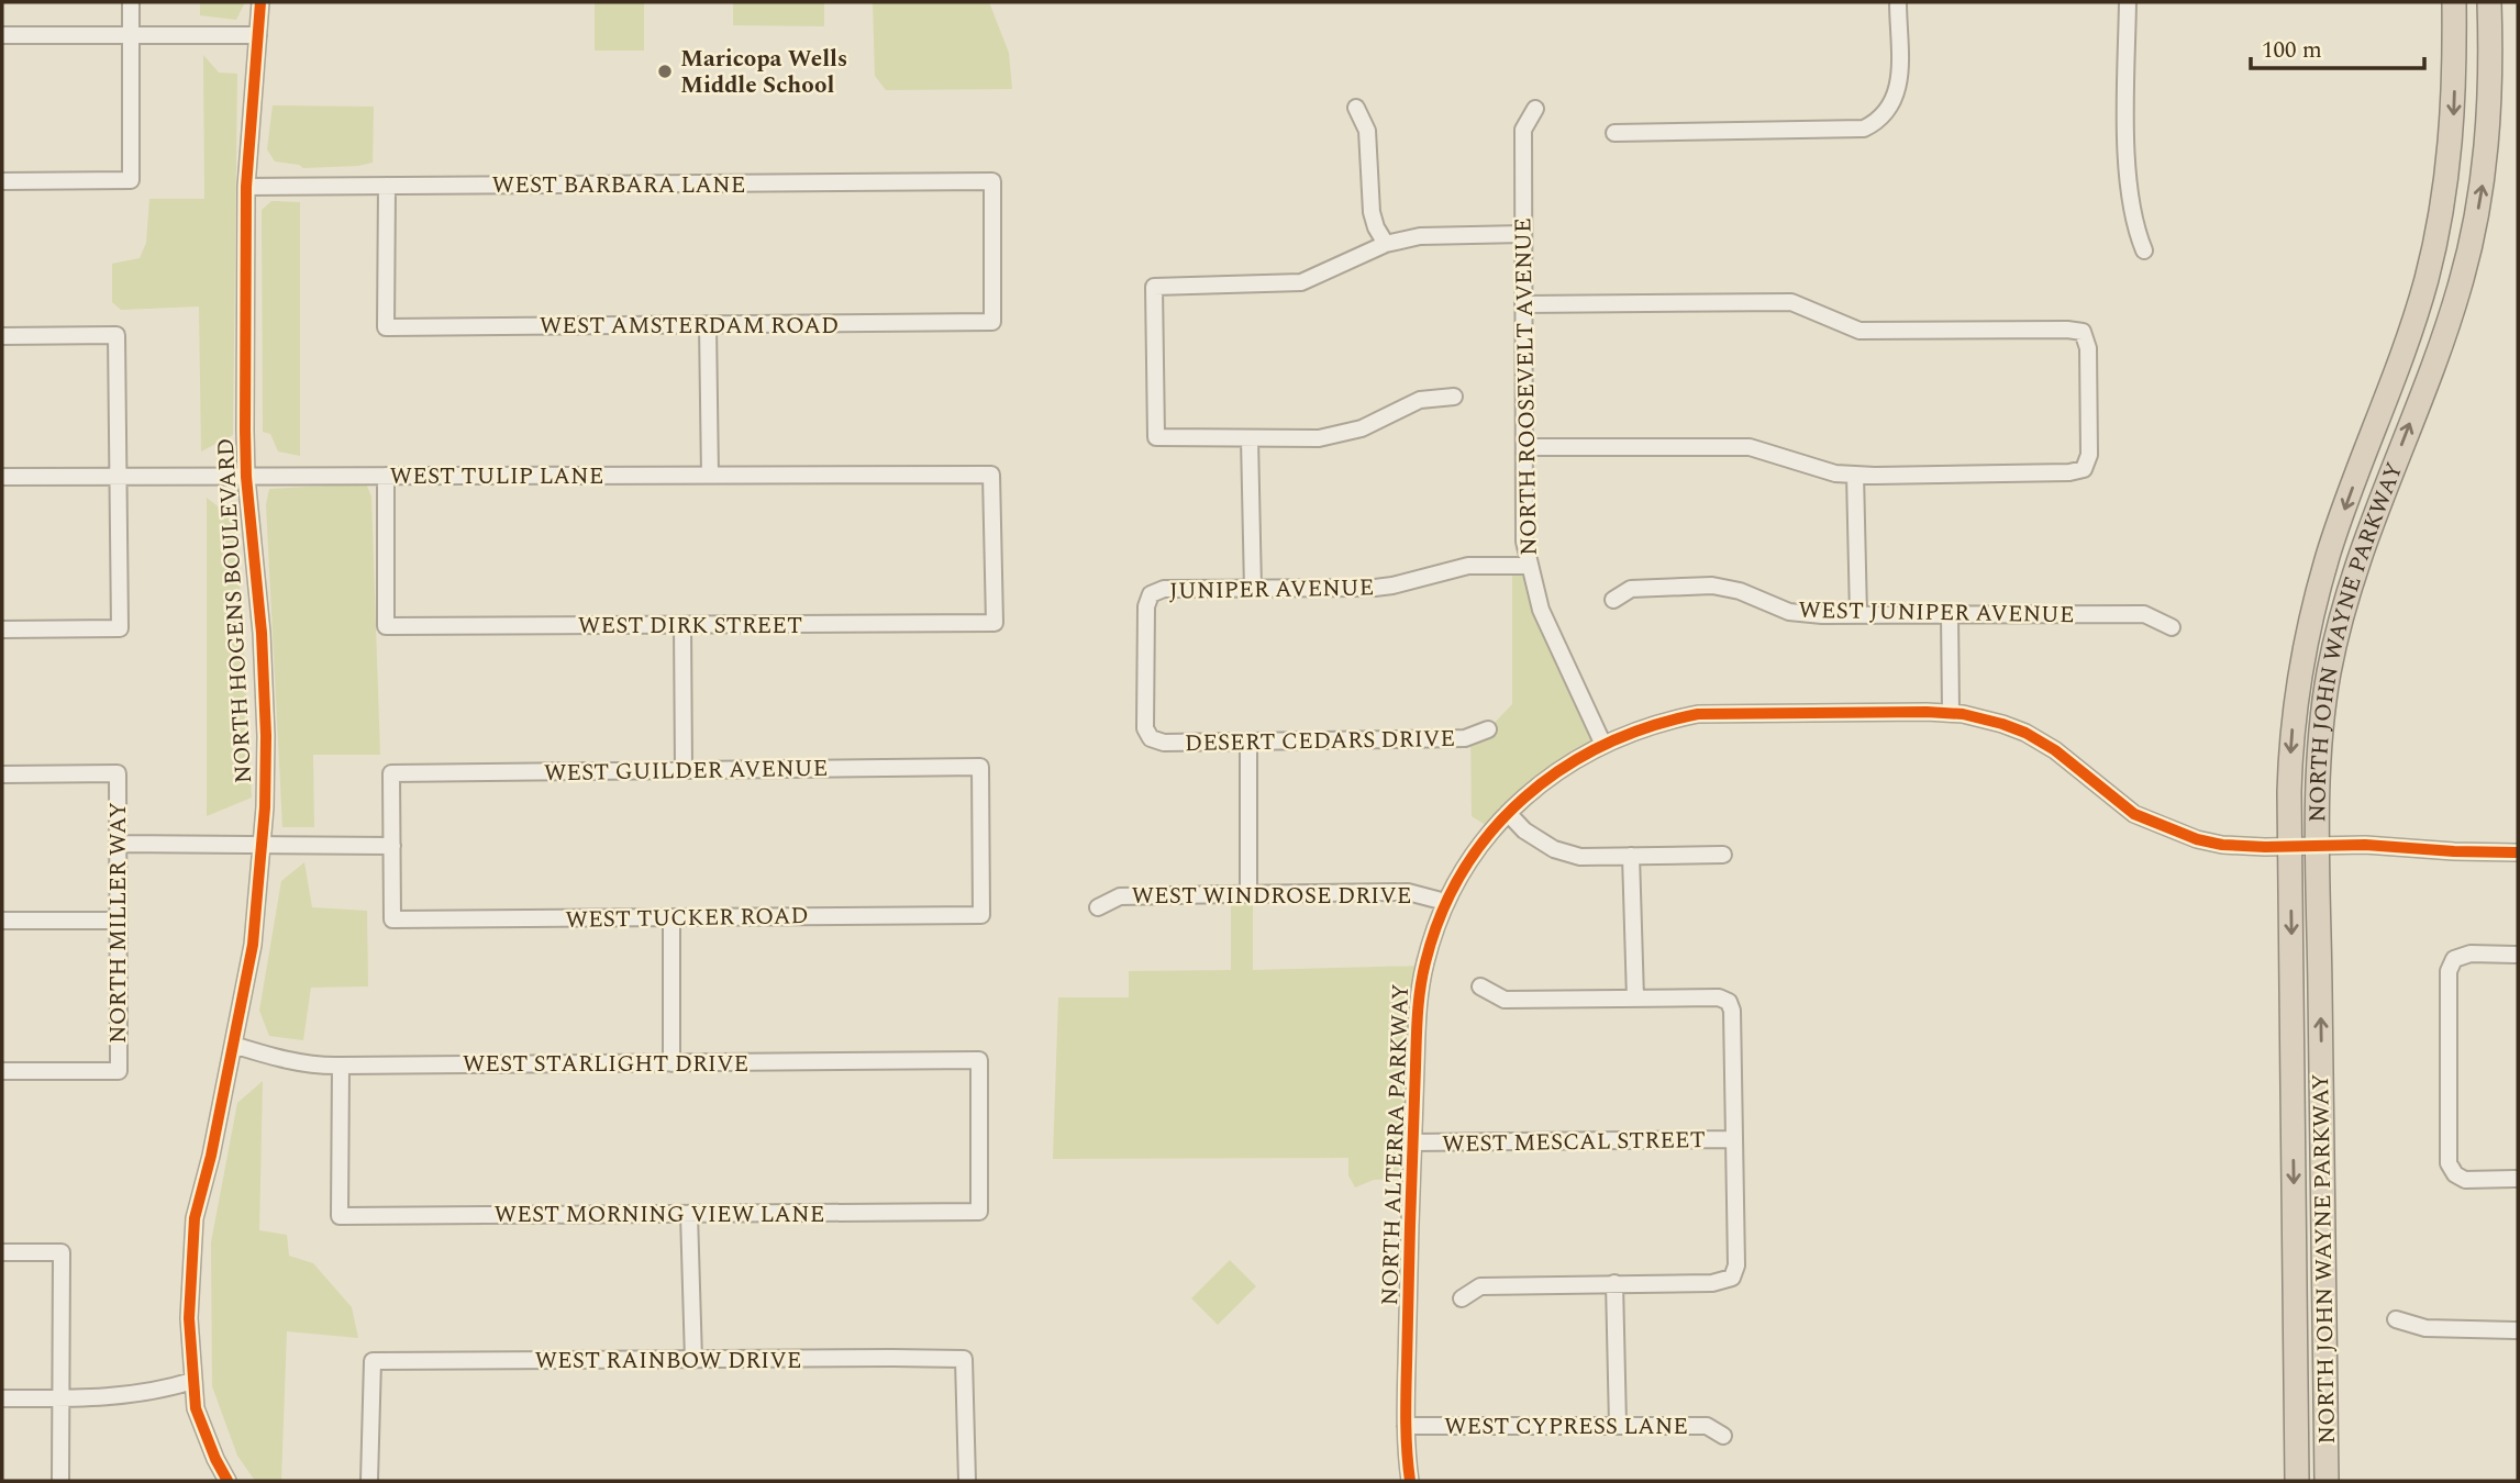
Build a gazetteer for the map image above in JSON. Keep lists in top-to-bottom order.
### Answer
{
  "streets": {
    "highway": ["NORTH JOHN WAYNE PARKWAY"],
    "street": [
      "WEST BARBARA LANE",
      "WEST AMSTERDAM ROAD",
      "NORTH ROOSEVELT AVENUE",
      "WEST TULIP LANE",
      "JUNIPER AVENUE",
      "NORTH HOGENS BOULEVARD",
      "WEST JUNIPER AVENUE",
      "WEST DIRK STREET",
      "DESERT CEDARS DRIVE",
      "WEST GUILDER AVENUE",
      "WEST WINDROSE DRIVE",
      "WEST TUCKER ROAD",
      "NORTH MILLER WAY",
      "WEST STARLIGHT DRIVE",
      "WEST MESCAL STREET",
      "NORTH ALTERRA PARKWAY",
      "WEST MORNING VIEW LANE",
      "WEST RAINBOW DRIVE",
      "WEST CYPRESS LANE"
    ]
  },
  "crossings": [
    ["WEST BARBARA LANE", "WEST AMSTERDAM ROAD"],
    ["WEST BARBARA LANE", "NORTH HOGENS BOULEVARD"],
    ["NORTH ROOSEVELT AVENUE", "JUNIPER AVENUE"],
    ["NORTH ROOSEVELT AVENUE", "NORTH ALTERRA PARKWAY"],
    ["WEST TULIP LANE", "NORTH HOGENS BOULEVARD"],
    ["WEST TULIP LANE", "WEST DIRK STREET"],
    ["JUNIPER AVENUE", "DESERT CEDARS DRIVE"],
    ["NORTH HOGENS BOULEVARD", "WEST STARLIGHT DRIVE"],
    ["NORTH JOHN WAYNE PARKWAY", "NORTH ALTERRA PARKWAY"],
    ["WEST GUILDER AVENUE", "WEST TUCKER ROAD"],
    ["WEST WINDROSE DRIVE", "NORTH ALTERRA PARKWAY"],
    ["WEST STARLIGHT DRIVE", "WEST MORNING VIEW LANE"],
    ["WEST MESCAL STREET", "NORTH ALTERRA PARKWAY"],
    ["NORTH ALTERRA PARKWAY", "WEST CYPRESS LANE"]
  ],
  "places": ["Maricopa Wells Middle School"],
  "scale_bar": "100 m"
}
